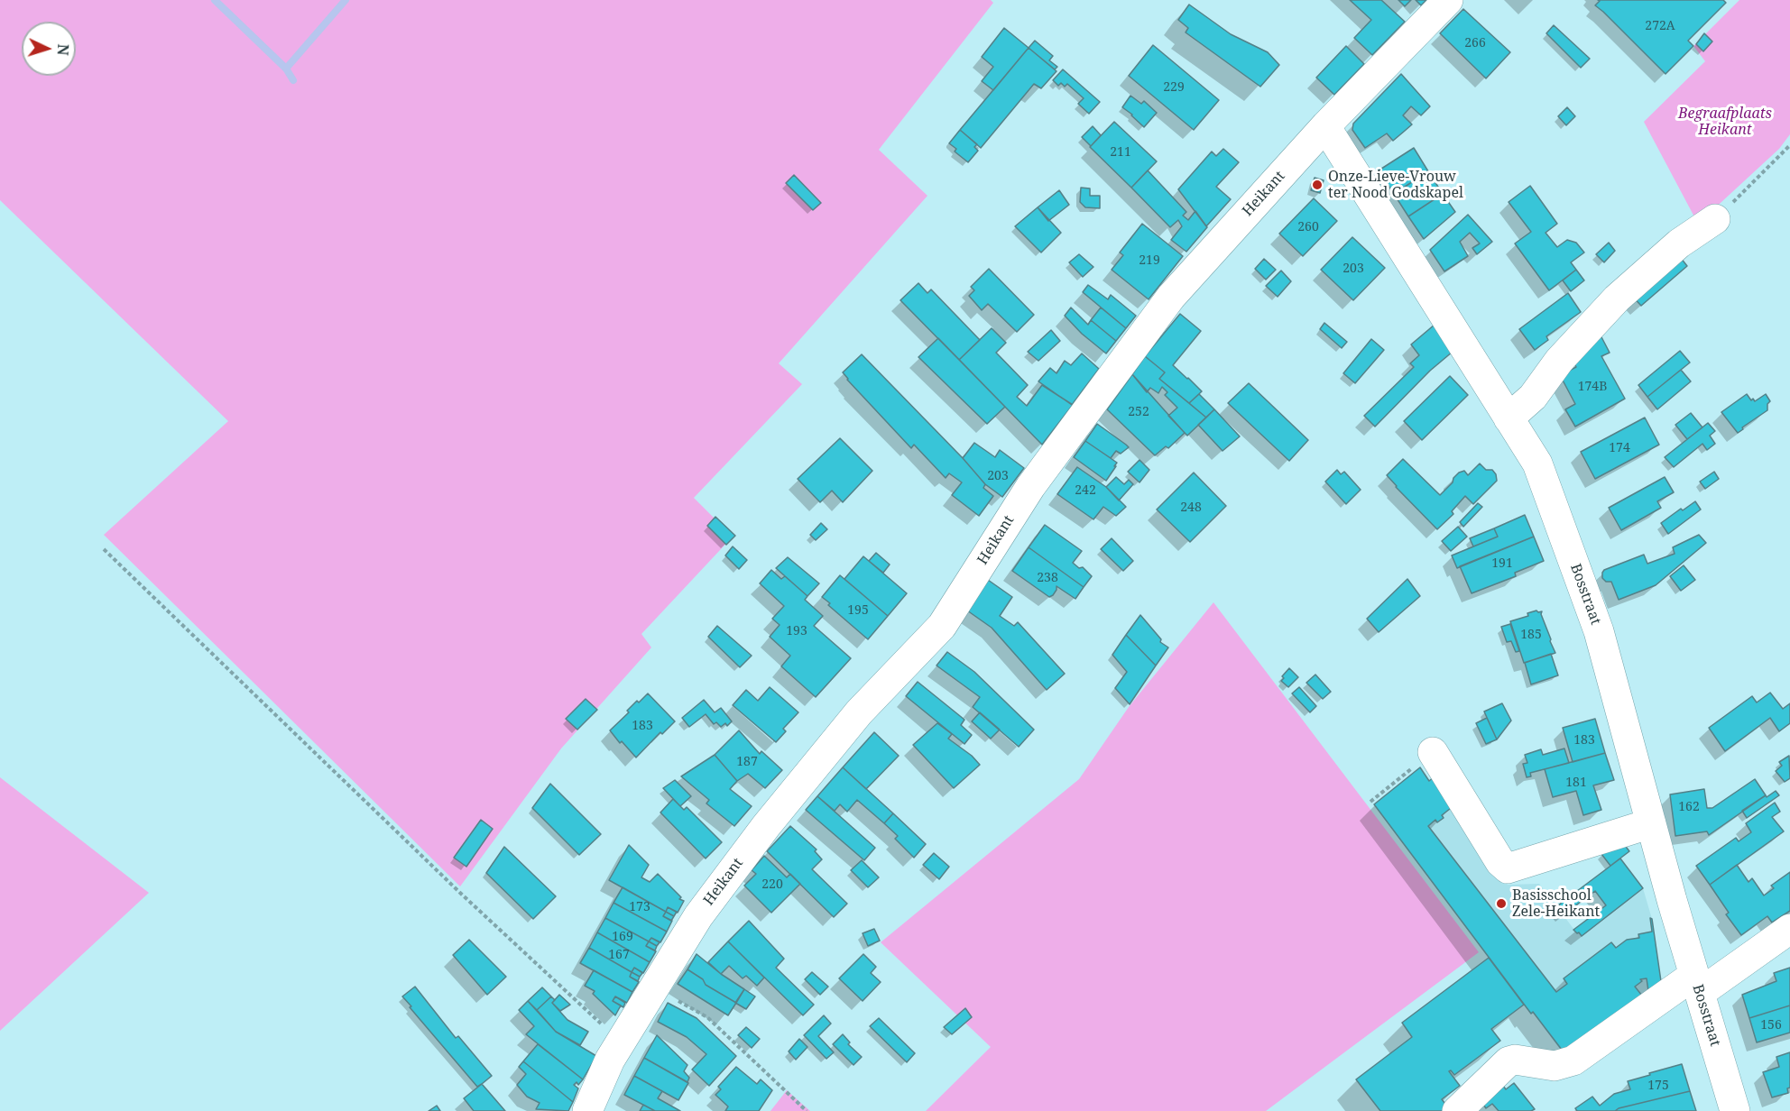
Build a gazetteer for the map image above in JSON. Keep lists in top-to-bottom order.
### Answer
{
  "streets": {
    "street": ["Heikant", "Bosstraat"]
  },
  "crossings": [
    ["Heikant", "Bosstraat"]
  ],
  "parks": ["Begraafplaats Heikant"],
  "places": ["Onze-Lieve-Vrouw ter Nood Godskapel", "Basisschool Zele-Heikant"],
  "house_numbers": [
    "272A",
    "266",
    "229",
    "211",
    "260",
    "219",
    "203",
    "174B",
    "252",
    "174",
    "203",
    "242",
    "248",
    "191",
    "238",
    "195",
    "193",
    "185",
    "183",
    "183",
    "187",
    "181",
    "162",
    "220",
    "173",
    "169",
    "167",
    "156",
    "175"
  ],
  "north": "right"
}
